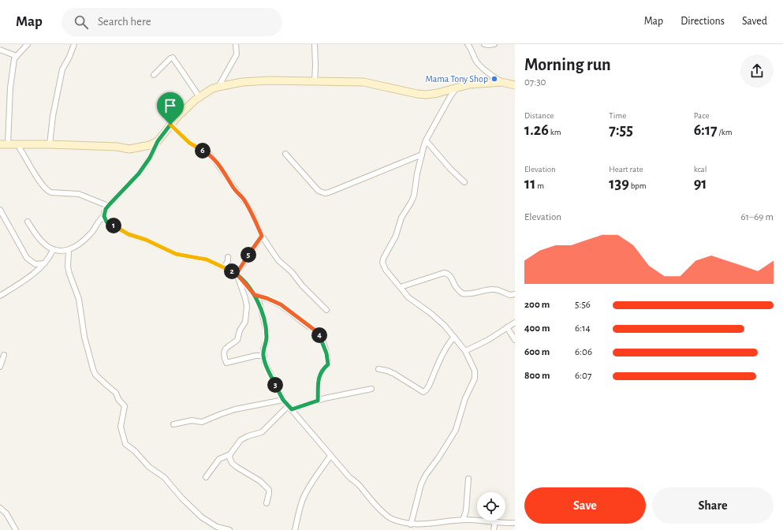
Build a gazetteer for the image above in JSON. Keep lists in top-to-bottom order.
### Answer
{
  "places": ["Mama Tony Shop"],
  "page": {
    "header": "Map",
    "search": "Search here",
    "nav": ["Map", "Directions", "Saved"],
    "heading": ["Morning run", "07:30"],
    "stats": [
      ["Distance", "1.26 km"],
      ["Time", "7:55"],
      ["Pace", "6:17 /km"],
      ["Elevation", "11 m"],
      ["Heart rate", "139 bpm"],
      ["kcal", "91"]
    ],
    "pins": [
      "6",
      "1",
      "5",
      "2",
      "4",
      "3"
    ],
    "chart": ["Elevation", "61–69 m"],
    "list": [
      {
        "name": "200 m",
        "note": "5:56"
      },
      {
        "name": "400 m",
        "note": "6:14"
      },
      {
        "name": "600 m",
        "note": "6:06"
      },
      {
        "name": "800 m",
        "note": "6:07"
      }
    ],
    "buttons": ["Save", "Share"]
  }
}
